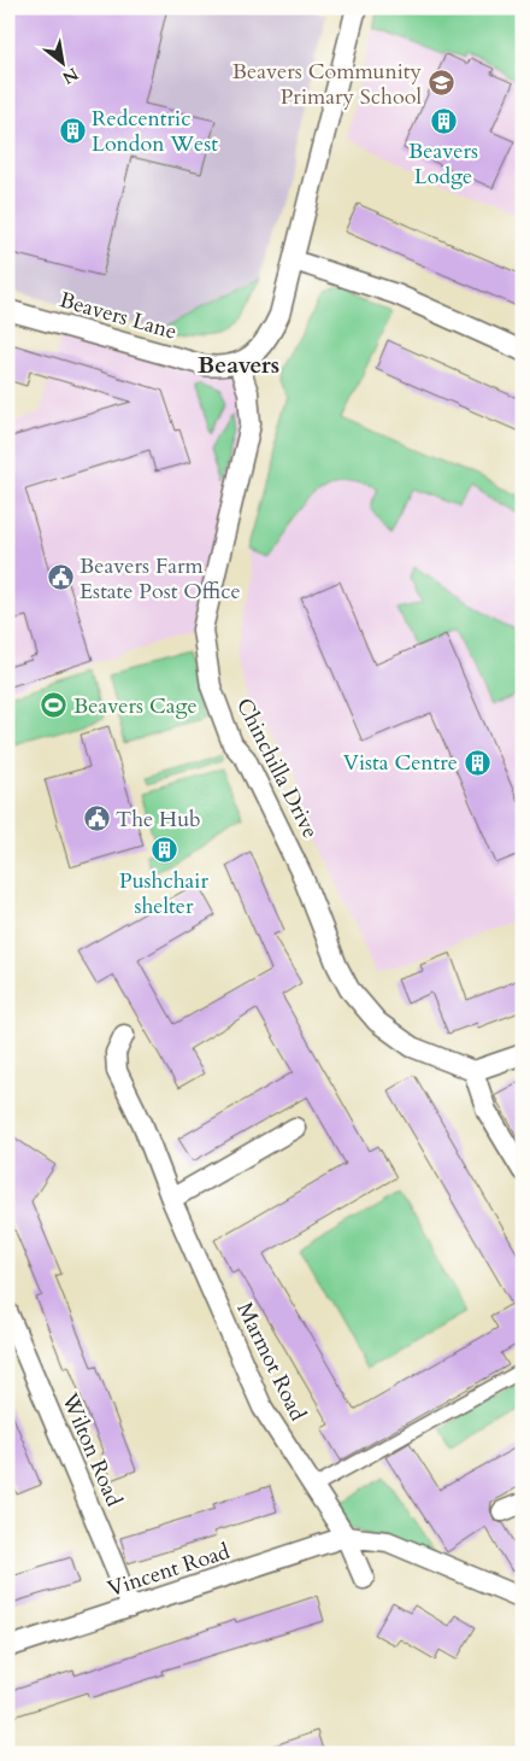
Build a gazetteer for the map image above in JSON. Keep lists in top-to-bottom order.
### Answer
{
  "streets": {
    "street": [
      "Beavers Lane",
      "Chinchilla Drive",
      "Marmot Road",
      "Wilton Road",
      "Vincent Road"
    ]
  },
  "crossings": [
    ["Beavers Lane", "Chinchilla Drive"],
    ["Marmot Road", "Vincent Road"],
    ["Wilton Road", "Vincent Road"]
  ],
  "districts": ["Beavers"],
  "places": {
    "school or university": ["Beavers Community Primary School"],
    "building": [
      "Beavers Lodge",
      "Redcentric London West",
      "Vista Centre",
      "Pushchair shelter"
    ],
    "public building": ["Beavers Farm Estate Post Office", "The Hub"],
    "sports": ["Beavers Cage"]
  },
  "north": "bottom right"
}
